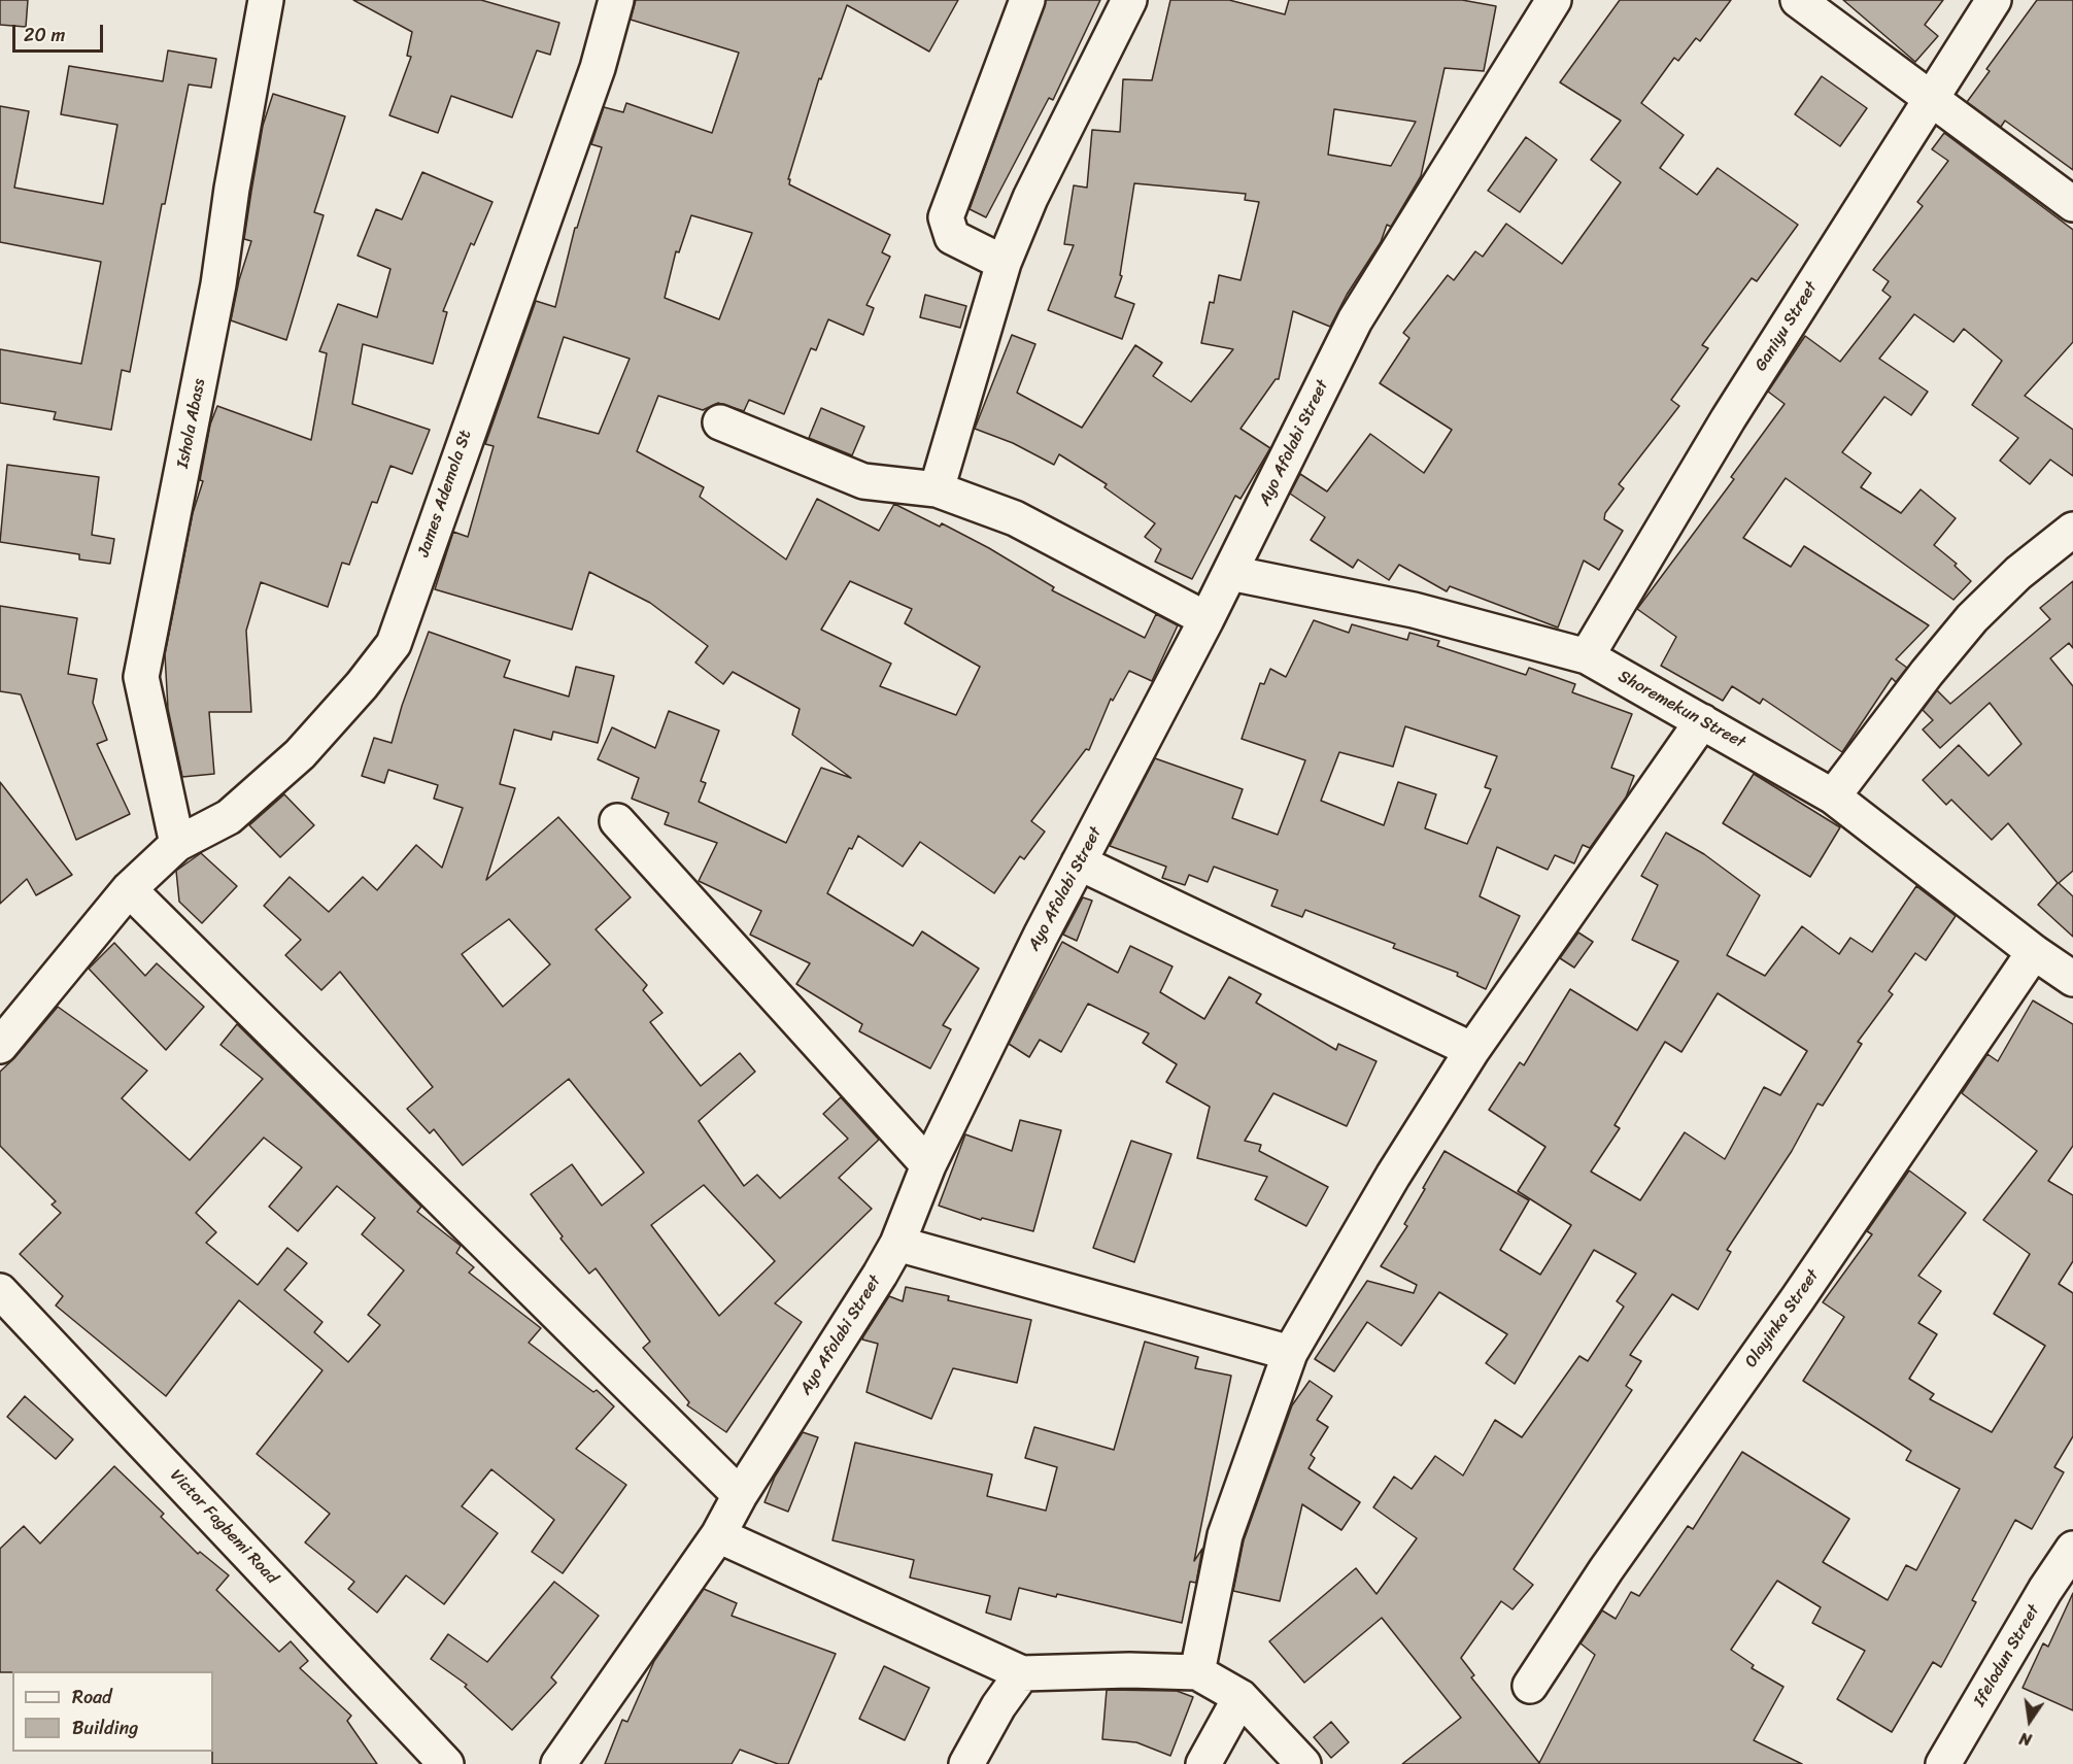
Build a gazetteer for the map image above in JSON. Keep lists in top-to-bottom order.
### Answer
{
  "streets": {
    "street": [
      "Ganiyu Street",
      "Ishola Abass",
      "Ayo Afolabi Street",
      "James Ademola St",
      "Shoremekun Street",
      "Olayinka Street",
      "Victor Fagbemi Road",
      "Ifelodun Street"
    ]
  },
  "crossings": [
    ["Ganiyu Street", "Shoremekun Street"],
    ["Ishola Abass", "James Ademola St"],
    ["Ayo Afolabi Street", "Shoremekun Street"],
    ["Shoremekun Street", "Olayinka Street"]
  ],
  "legend": ["Road", "Building"],
  "scale_bar": "20 m",
  "north": "bottom"
}
